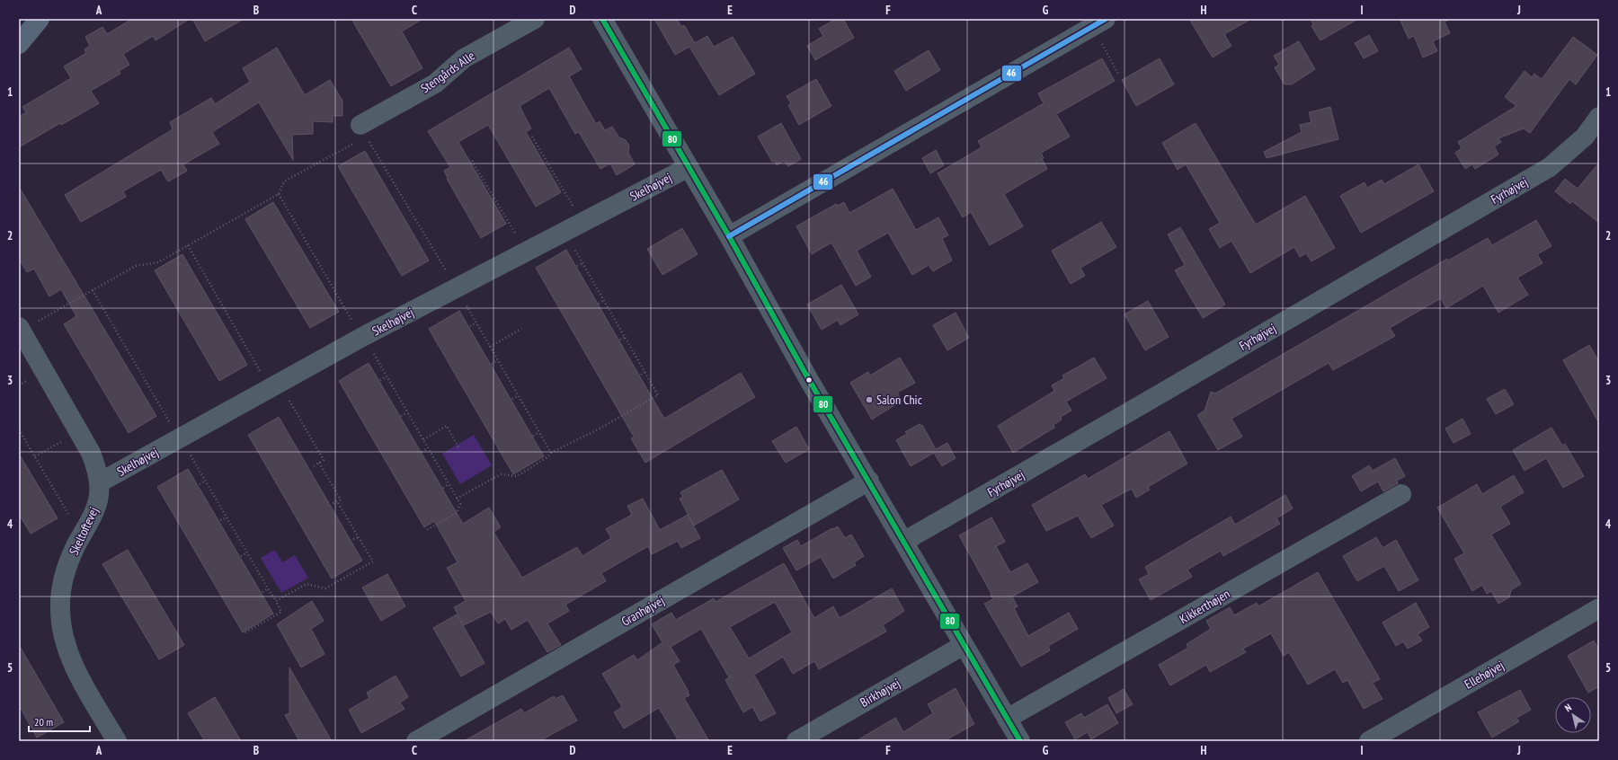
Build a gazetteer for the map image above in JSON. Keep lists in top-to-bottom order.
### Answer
{
  "streets": {
    "street": [
      "Stengårds Alle",
      "Skelhøjvej",
      "Fyrhøjvej",
      "Skeltoftevej",
      "Kikkerthøjen",
      "Granhøjvej",
      "Ellehøjvej",
      "Birkhøjvej"
    ]
  },
  "crossings": [
    ["Skelhøjvej", "Skeltoftevej"]
  ],
  "places": ["Salon Chic"],
  "lines": ["transit line 80", "transit line 46"],
  "scale_bar": "20 m",
  "north": "top left",
  "grid": {
    "columns": [
      "A",
      "B",
      "C",
      "D",
      "E",
      "F",
      "G",
      "H",
      "I",
      "J"
    ],
    "rows": [
      "1",
      "2",
      "3",
      "4",
      "5"
    ]
  }
}
